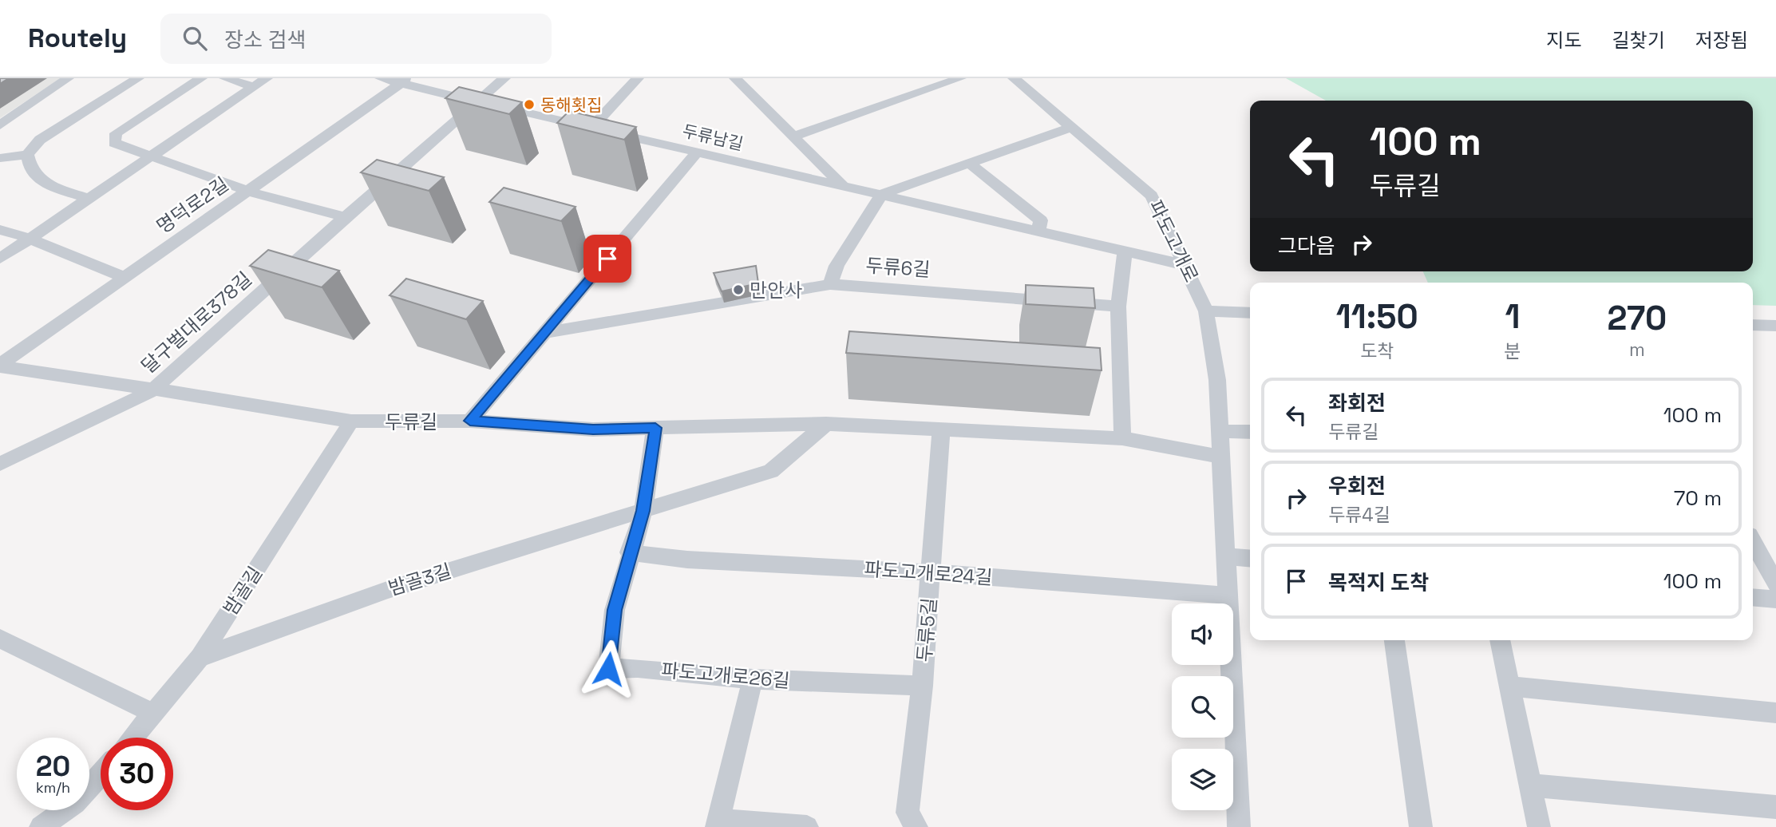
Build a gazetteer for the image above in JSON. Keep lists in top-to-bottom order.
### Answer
{
  "streets": {
    "street": [
      "두류남길",
      "명덕로2길",
      "파도고개로",
      "두류6길",
      "달구벌대로378길",
      "두류길",
      "파도고개로24길",
      "밤골3길",
      "밤골길",
      "두류5길",
      "파도고개로26길"
    ]
  },
  "crossings": [
    ["두류남길", "명덕로2길"],
    ["두류남길", "파도고개로"],
    ["두류남길", "달구벌대로378길"],
    ["명덕로2길", "두류길"],
    ["파도고개로", "두류길"],
    ["파도고개로", "파도고개로24길"],
    ["달구벌대로378길", "두류길"],
    ["두류길", "밤골길"],
    ["두류길", "두류5길"],
    ["두류길", "파도고개로26길"],
    ["파도고개로24길", "두류5길"],
    ["파도고개로24길", "파도고개로26길"],
    ["밤골3길", "밤골길"],
    ["밤골3길", "파도고개로26길"],
    ["두류5길", "파도고개로26길"]
  ],
  "places": ["동해횟집", "만안사"],
  "page": {
    "header": "Routely",
    "search": "장소 검색",
    "nav": ["지도", "길찾기", "저장됨"],
    "turn": ["100 m", "두류길"],
    "then": "그다음",
    "eta": [
      "11:50",
      "도착",
      "1",
      "분",
      "270",
      "m"
    ],
    "list": [
      {
        "name": "좌회전",
        "note": "두류길",
        "value": "100 m"
      },
      {
        "name": "우회전",
        "note": "두류4길",
        "value": "70 m"
      },
      {
        "name": "목적지 도착",
        "value": "100 m"
      }
    ],
    "speed": "20 km/h",
    "limit": "30"
  }
}
